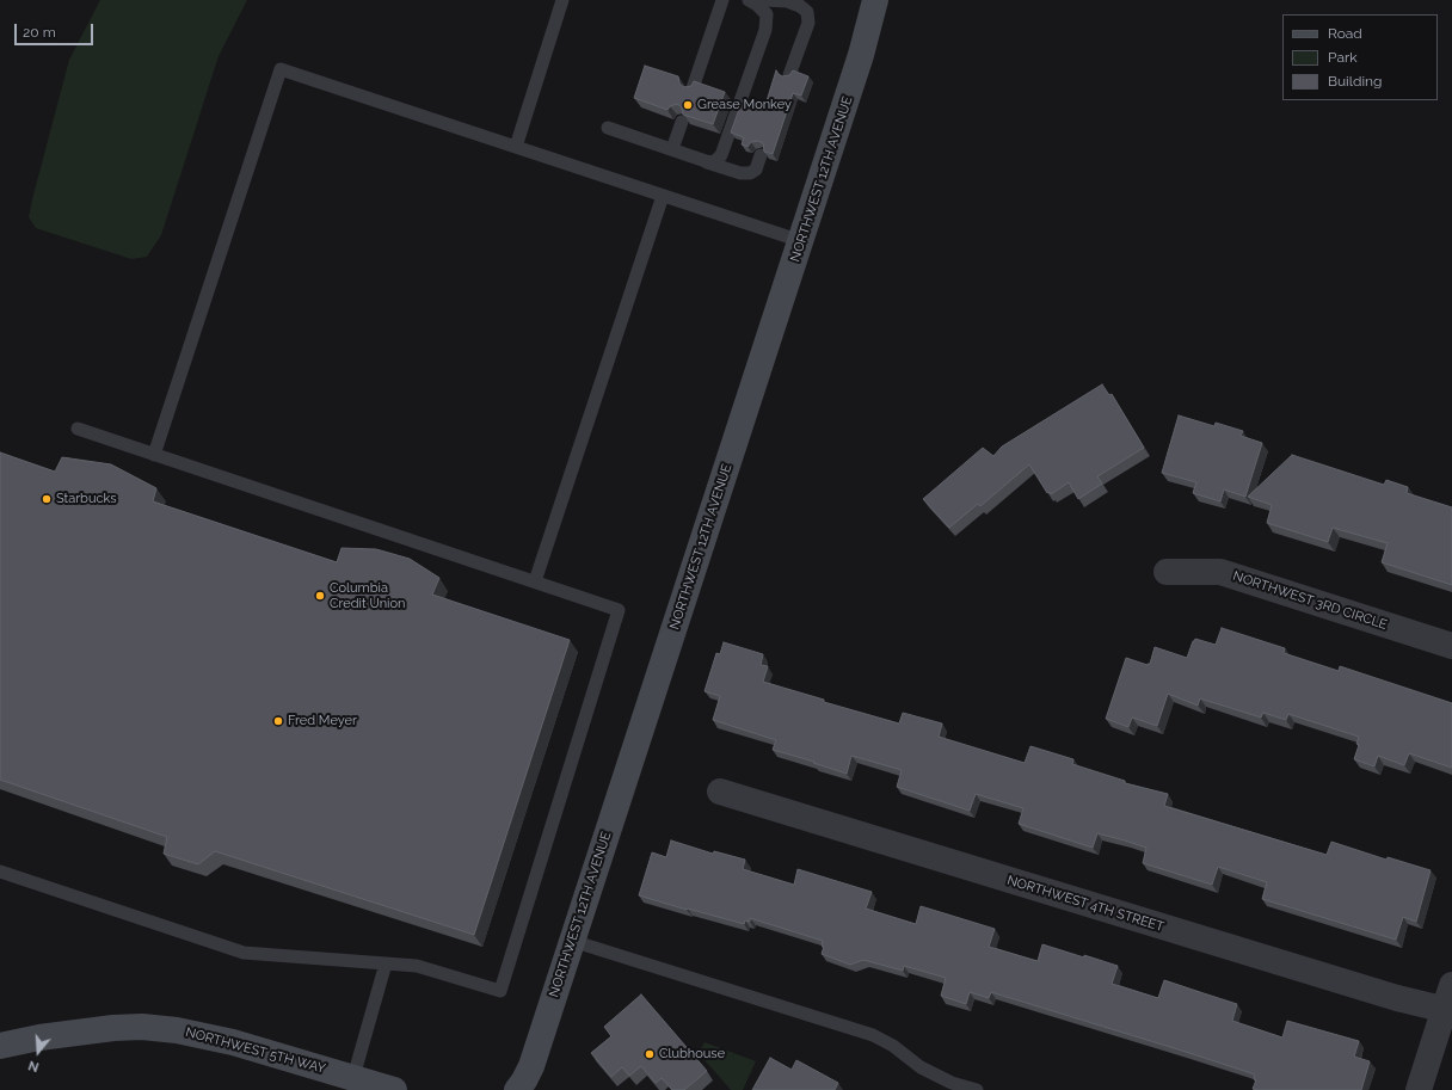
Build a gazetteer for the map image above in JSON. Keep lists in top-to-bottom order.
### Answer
{
  "streets": {
    "street": [
      "NORTHWEST 12TH AVENUE",
      "NORTHWEST 3RD CIRCLE",
      "NORTHWEST 4TH STREET",
      "NORTHWEST 5TH WAY"
    ]
  },
  "places": [
    "Grease Monkey",
    "Starbucks",
    "Columbia Credit Union",
    "Fred Meyer",
    "Clubhouse"
  ],
  "legend": ["Road", "Park", "Building"],
  "scale_bar": "20 m",
  "north": "bottom"
}
